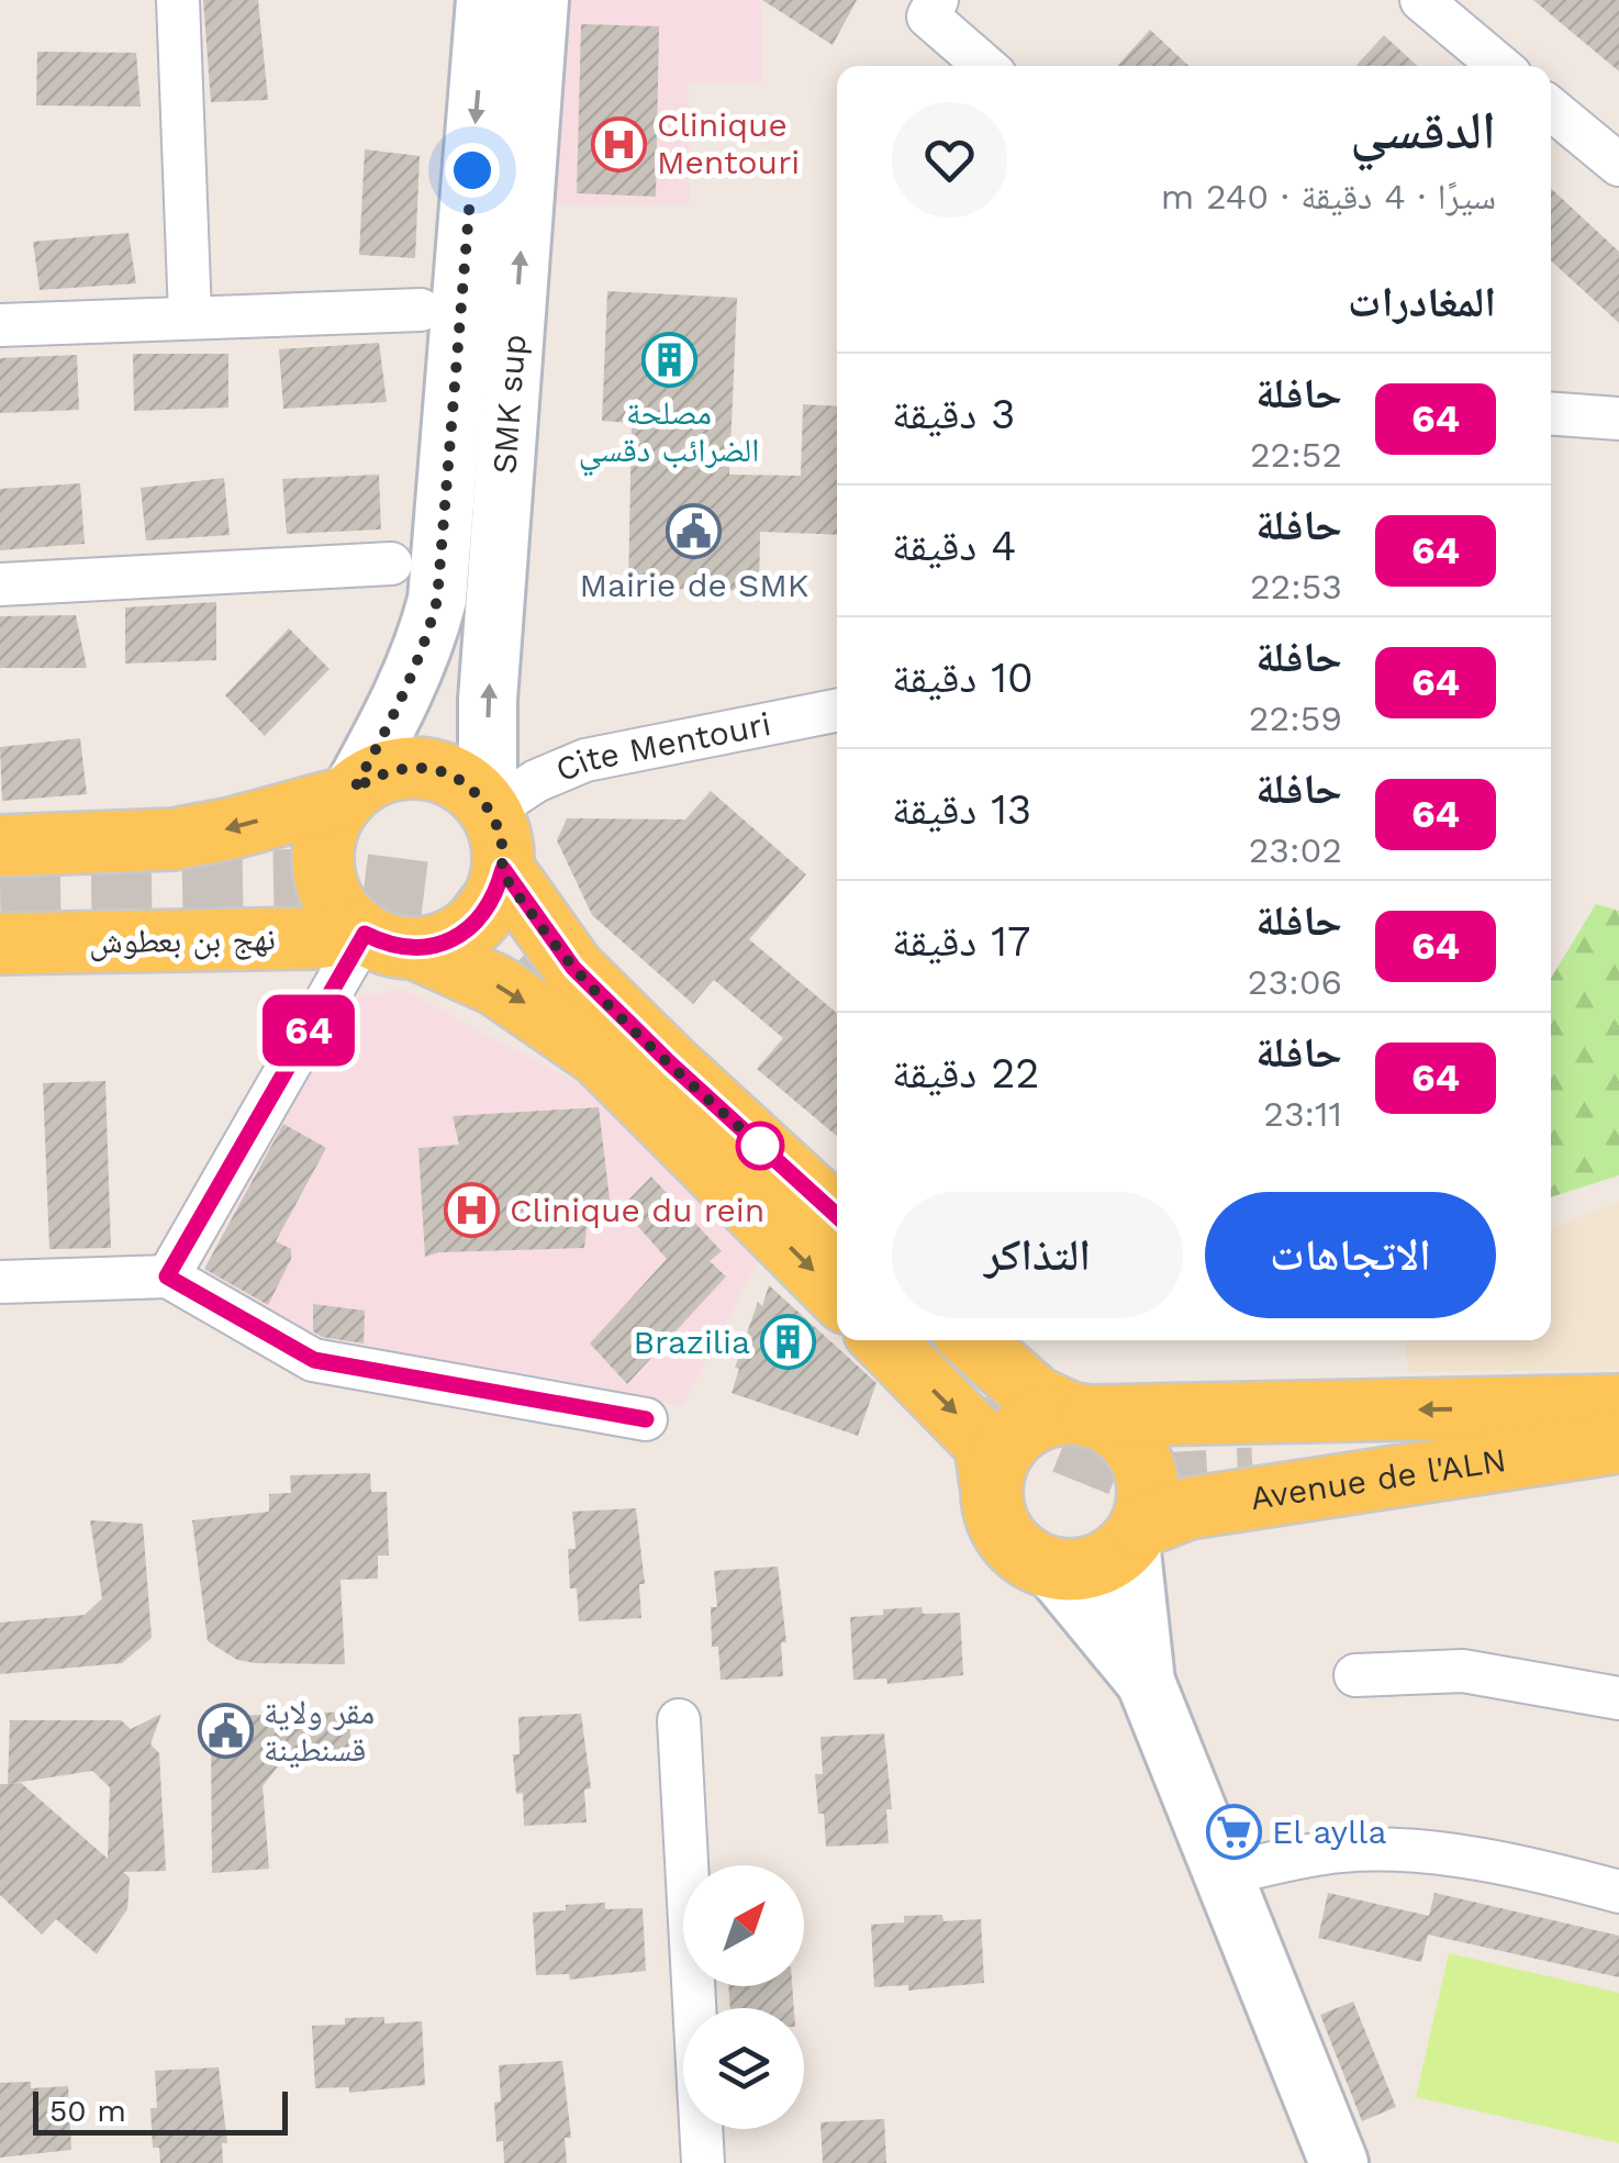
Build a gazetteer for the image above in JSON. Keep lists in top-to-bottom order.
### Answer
{
  "streets": {
    "main road": ["SMK sup", "نهج بن بعطوش", "Avenue de l'ALN"],
    "street": ["Cite Mentouri"]
  },
  "crossings": [
    ["SMK sup", "Cite Mentouri"],
    ["SMK sup", "نهج بن بعطوش"],
    ["Cite Mentouri", "نهج بن بعطوش"]
  ],
  "places": {
    "hospital": ["Clinique Mentouri", "Clinique du rein"],
    "building": ["مصلحة الضرائب دقسي", "Brazilia"],
    "public building": ["Mairie de SMK", "مقر ولاية قسنطينة"],
    "supermarket": ["El aylla"]
  },
  "lines": ["bus line 64"],
  "scale_bar": "50 m",
  "north": "top right",
  "page": {
    "on_map": "64",
    "heading": [
      ["الدقسي", "سيرًا · 4 دقيقة · 240 m"],
      "المغادرات"
    ],
    "list": [
      {
        "mark": "64",
        "name": "حافلة",
        "note": "22:52",
        "value": "3 دقيقة"
      },
      {
        "mark": "64",
        "name": "حافلة",
        "note": "22:53",
        "value": "4 دقيقة"
      },
      {
        "mark": "64",
        "name": "حافلة",
        "note": "22:59",
        "value": "10 دقيقة"
      },
      {
        "mark": "64",
        "name": "حافلة",
        "note": "23:02",
        "value": "13 دقيقة"
      },
      {
        "mark": "64",
        "name": "حافلة",
        "note": "23:06",
        "value": "17 دقيقة"
      },
      {
        "mark": "64",
        "name": "حافلة",
        "note": "23:11",
        "value": "22 دقيقة"
      }
    ],
    "buttons": ["الاتجاهات", "التذاكر"],
    "scale": "50 m"
  }
}
